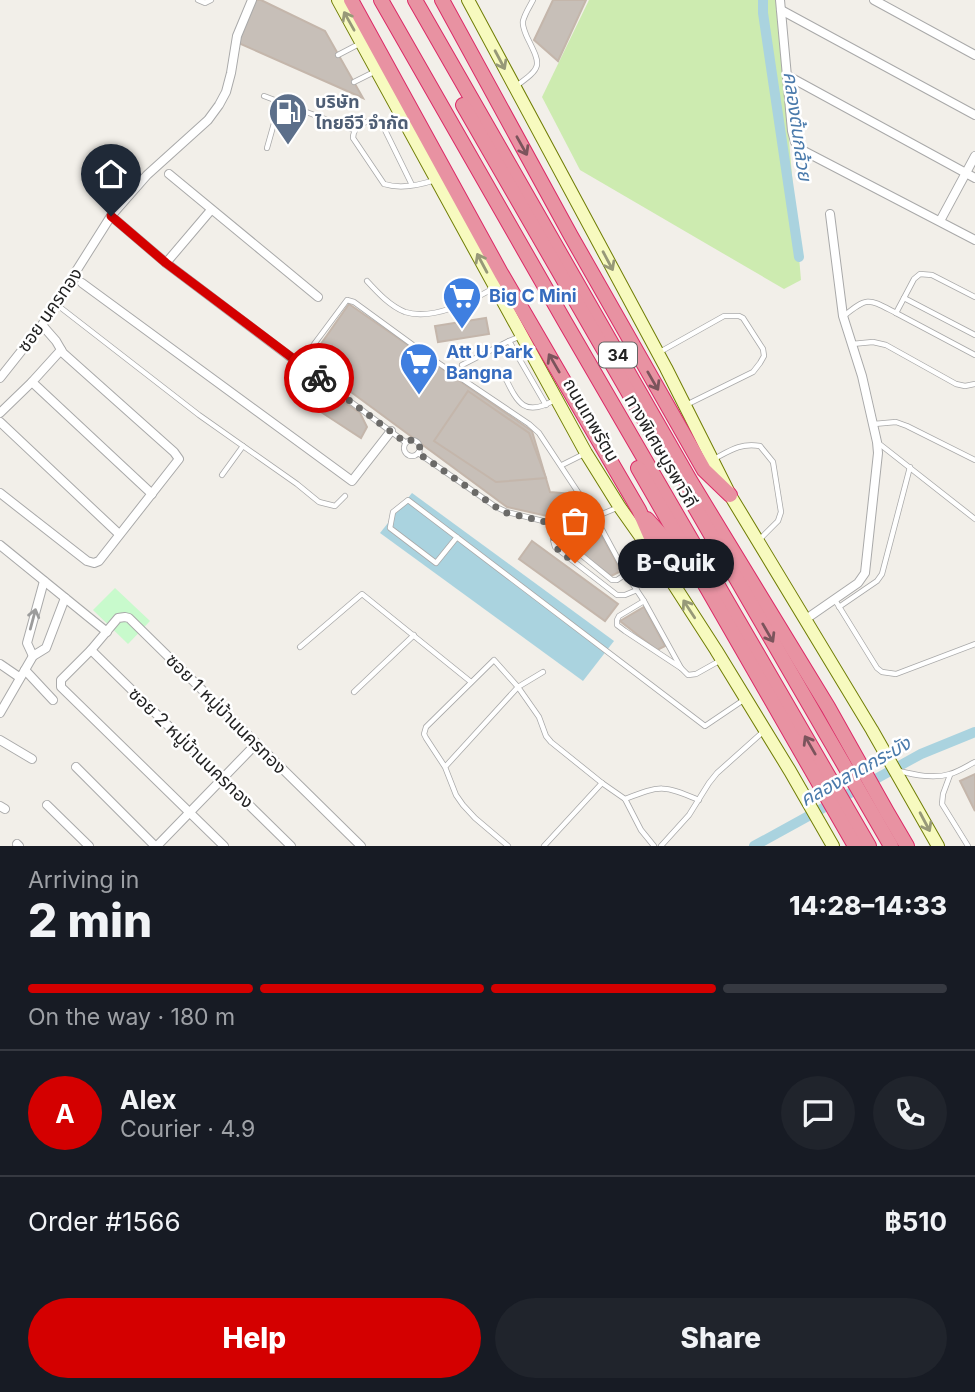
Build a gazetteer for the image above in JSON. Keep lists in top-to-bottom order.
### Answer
{
  "streets": {
    "highway": ["34", "ถนนเทพรัตน", "ทางพิเศษบูรพาวิถี"],
    "street": ["ซอย นครทอง", "ซอย 1 หมู่บ้านนครทอง", "ซอย 2 หมู่บ้านนครทอง"]
  },
  "crossings": [
    ["ซอย 1 หมู่บ้านนครทอง", "ซอย 2 หมู่บ้านนครทอง"]
  ],
  "water": ["คลองต้นกล้วย", "คลองลาดกระบัง"],
  "places": {
    "fuel station": ["บริษัท ไทยอีวี จำกัด"],
    "supermarket": ["Big C Mini", "Att U Park Bangna"],
    "other": ["B-Quik"]
  },
  "page": {
    "bubble": "B-Quik",
    "heading": ["2 min", "Arriving in", "14:28–14:33"],
    "panel": [
      "Alex",
      "Courier · 4.9",
      "Order #1566",
      "฿510"
    ],
    "bar": "On the way · 180 m",
    "round": "A",
    "buttons": ["Help", "Share"]
  }
}
